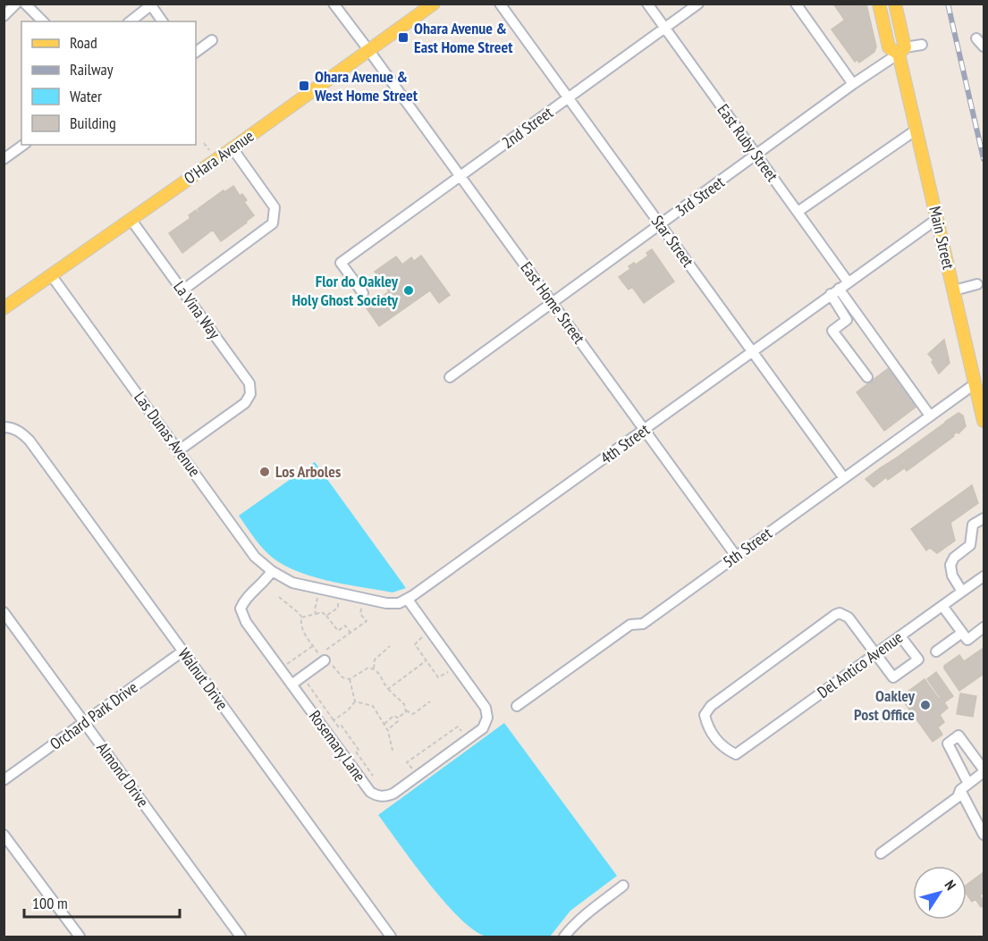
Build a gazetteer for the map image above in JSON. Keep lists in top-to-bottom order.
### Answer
{
  "streets": {
    "main road": ["O'Hara Avenue", "Main Street"],
    "street": [
      "2nd Street",
      "East Ruby Street",
      "3rd Street",
      "Star Street",
      "East Home Street",
      "La Vina Way",
      "Las Dunas Avenue",
      "4th Street",
      "5th Street",
      "Del Antico Avenue",
      "Walnut Drive",
      "Orchard Park Drive",
      "Rosemary Lane",
      "Almond Drive"
    ]
  },
  "crossings": [
    ["2nd Street", "East Ruby Street"],
    ["2nd Street", "Star Street"],
    ["2nd Street", "East Home Street"],
    ["East Ruby Street", "3rd Street"],
    ["East Ruby Street", "4th Street"],
    ["O'Hara Avenue", "East Home Street"],
    ["O'Hara Avenue", "La Vina Way"],
    ["O'Hara Avenue", "Las Dunas Avenue"],
    ["3rd Street", "Main Street"],
    ["3rd Street", "Star Street"],
    ["3rd Street", "East Home Street"],
    ["Main Street", "4th Street"],
    ["Main Street", "5th Street"],
    ["Star Street", "4th Street"],
    ["Star Street", "5th Street"],
    ["East Home Street", "4th Street"],
    ["East Home Street", "5th Street"],
    ["La Vina Way", "Las Dunas Avenue"],
    ["Las Dunas Avenue", "4th Street"],
    ["Las Dunas Avenue", "Rosemary Lane"],
    ["4th Street", "Rosemary Lane"],
    ["Walnut Drive", "Orchard Park Drive"],
    ["Orchard Park Drive", "Almond Drive"]
  ],
  "places": {
    "transit": ["Ohara Avenue & East Home Street", "Ohara Avenue & West Home Street"],
    "other": ["Flor do Oakley Holy Ghost Society", "Los Arboles", "Oakley Post Office"]
  },
  "legend": [
    "Road",
    "Railway",
    "Water",
    "Building"
  ],
  "scale_bar": "100 m",
  "north": "top right"
}
